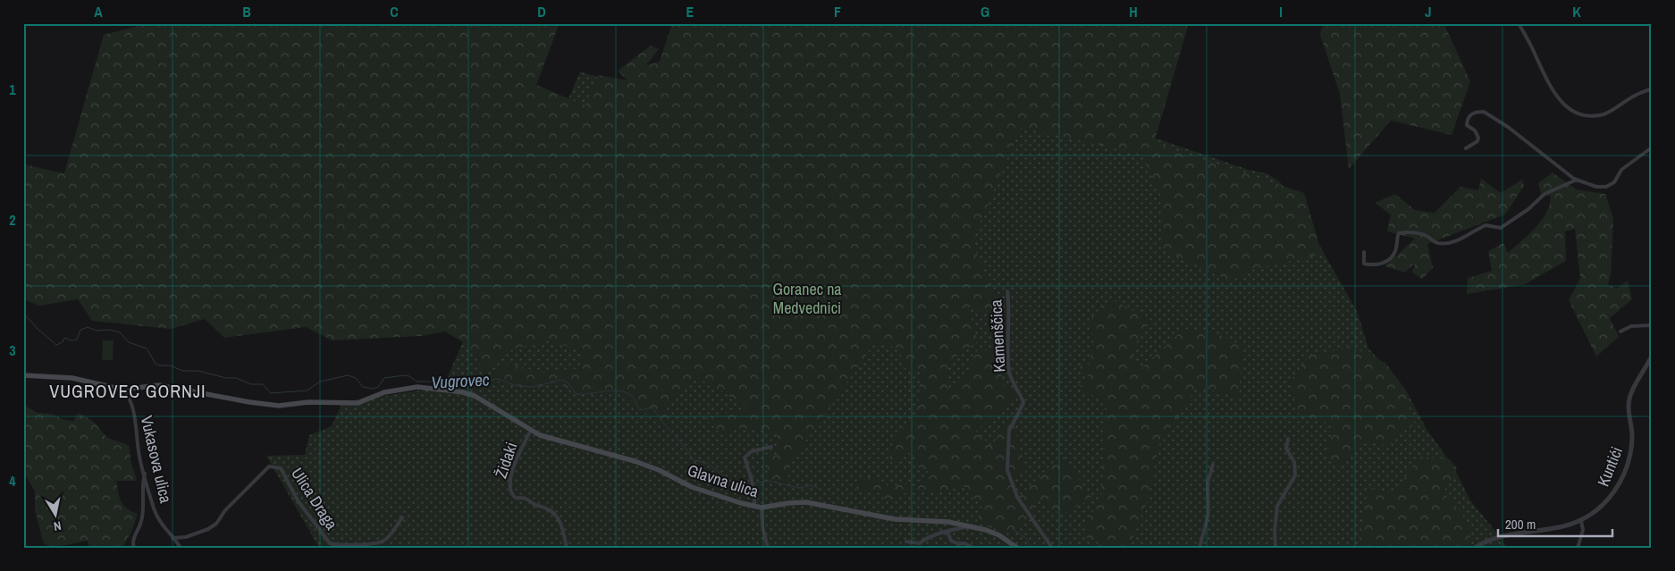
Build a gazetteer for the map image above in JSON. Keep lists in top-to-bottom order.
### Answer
{
  "streets": {
    "main road": ["Glavna ulica"],
    "street": [
      "Kamenščica",
      "Vukasova ulica",
      "Židaki",
      "Kuntići",
      "Ulica Draga"
    ]
  },
  "crossings": [
    ["Vukasova ulica", "Glavna ulica"],
    ["Vukasova ulica", "Ulica Draga"],
    ["Židaki", "Glavna ulica"]
  ],
  "districts": ["VUGROVEC GORNJI"],
  "water": ["Vugrovec"],
  "parks": ["Goranec na Medvednici"],
  "scale_bar": "200 m",
  "north": "bottom",
  "grid": {
    "columns": [
      "A",
      "B",
      "C",
      "D",
      "E",
      "F",
      "G",
      "H",
      "I",
      "J",
      "K"
    ],
    "rows": [
      "1",
      "2",
      "3",
      "4"
    ]
  }
}
